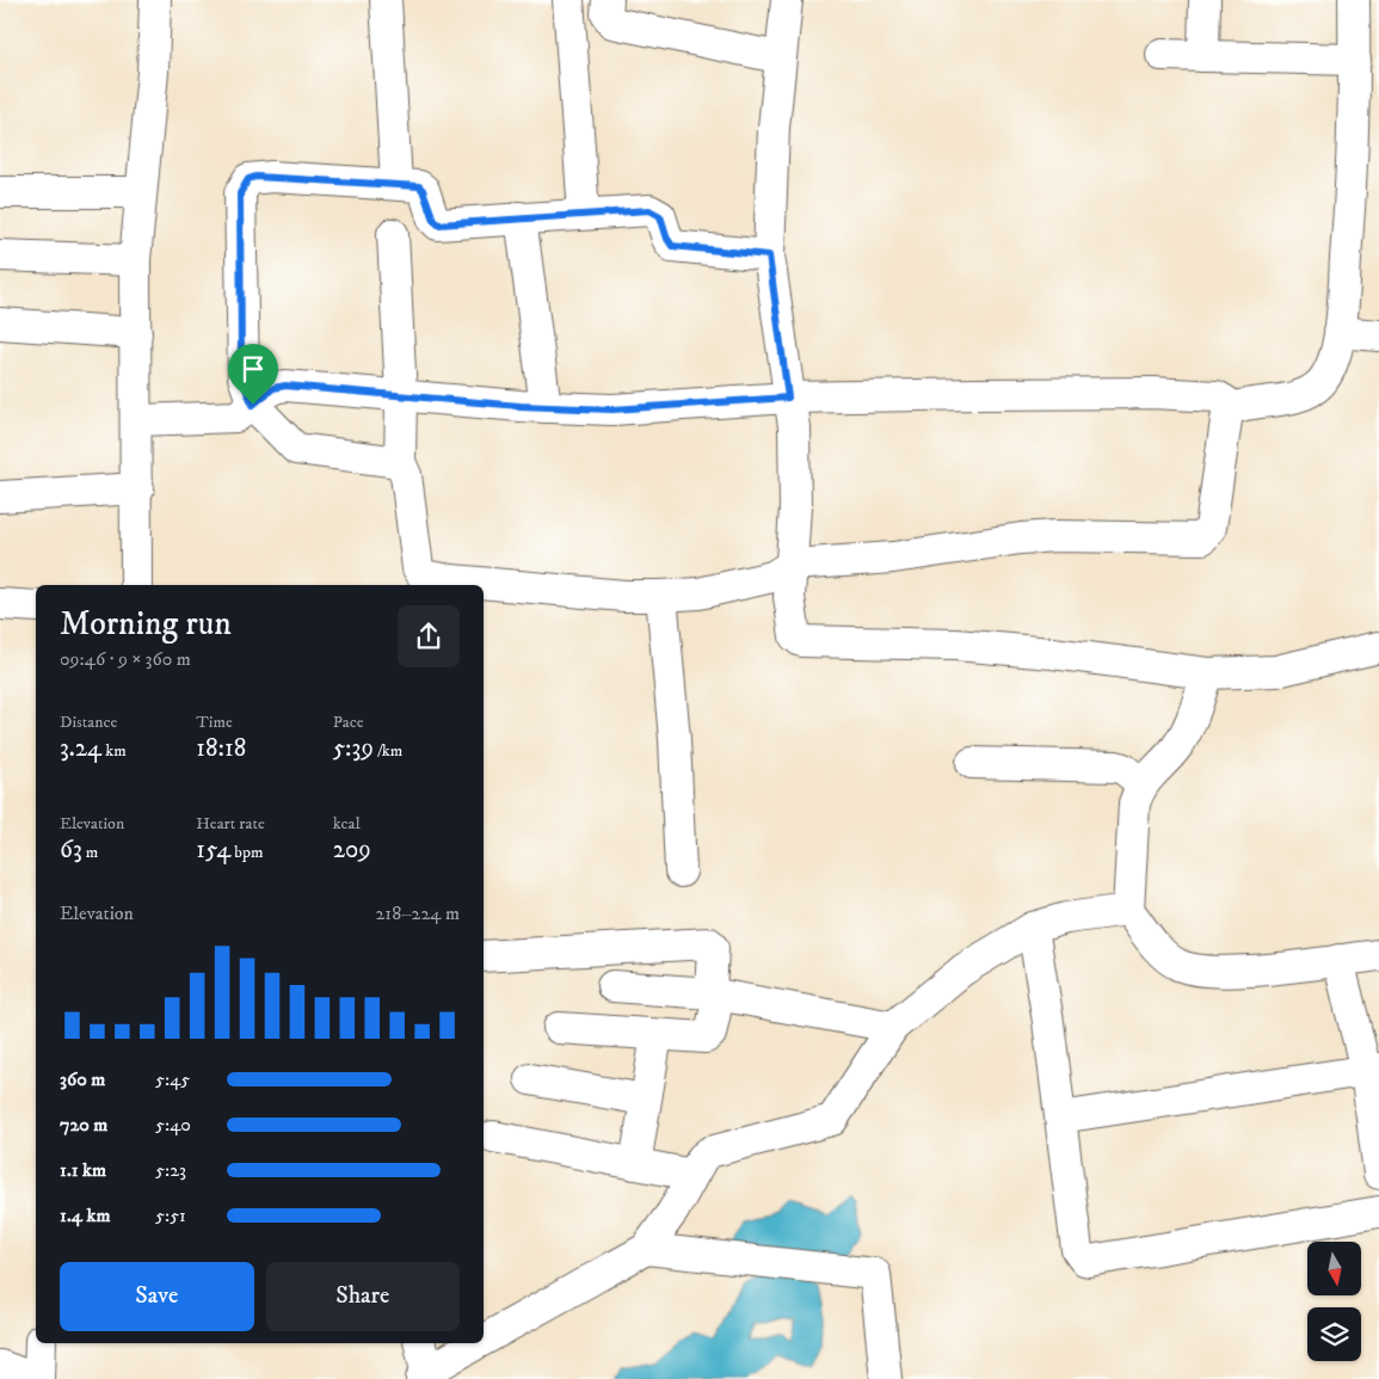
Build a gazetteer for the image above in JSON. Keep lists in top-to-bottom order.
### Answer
{
  "north": "bottom",
  "page": {
    "heading": ["Morning run", "09:46 · 9 × 360 m"],
    "stats": [
      ["Distance", "3.24 km"],
      ["Time", "18:18"],
      ["Pace", "5:39 /km"],
      ["Elevation", "63 m"],
      ["Heart rate", "154 bpm"],
      ["kcal", "209"]
    ],
    "chart": ["Elevation", "218–224 m"],
    "list": [
      {
        "name": "360 m",
        "note": "5:45"
      },
      {
        "name": "720 m",
        "note": "5:40"
      },
      {
        "name": "1.1 km",
        "note": "5:23"
      },
      {
        "name": "1.4 km",
        "note": "5:51"
      }
    ],
    "buttons": ["Save", "Share"]
  }
}
